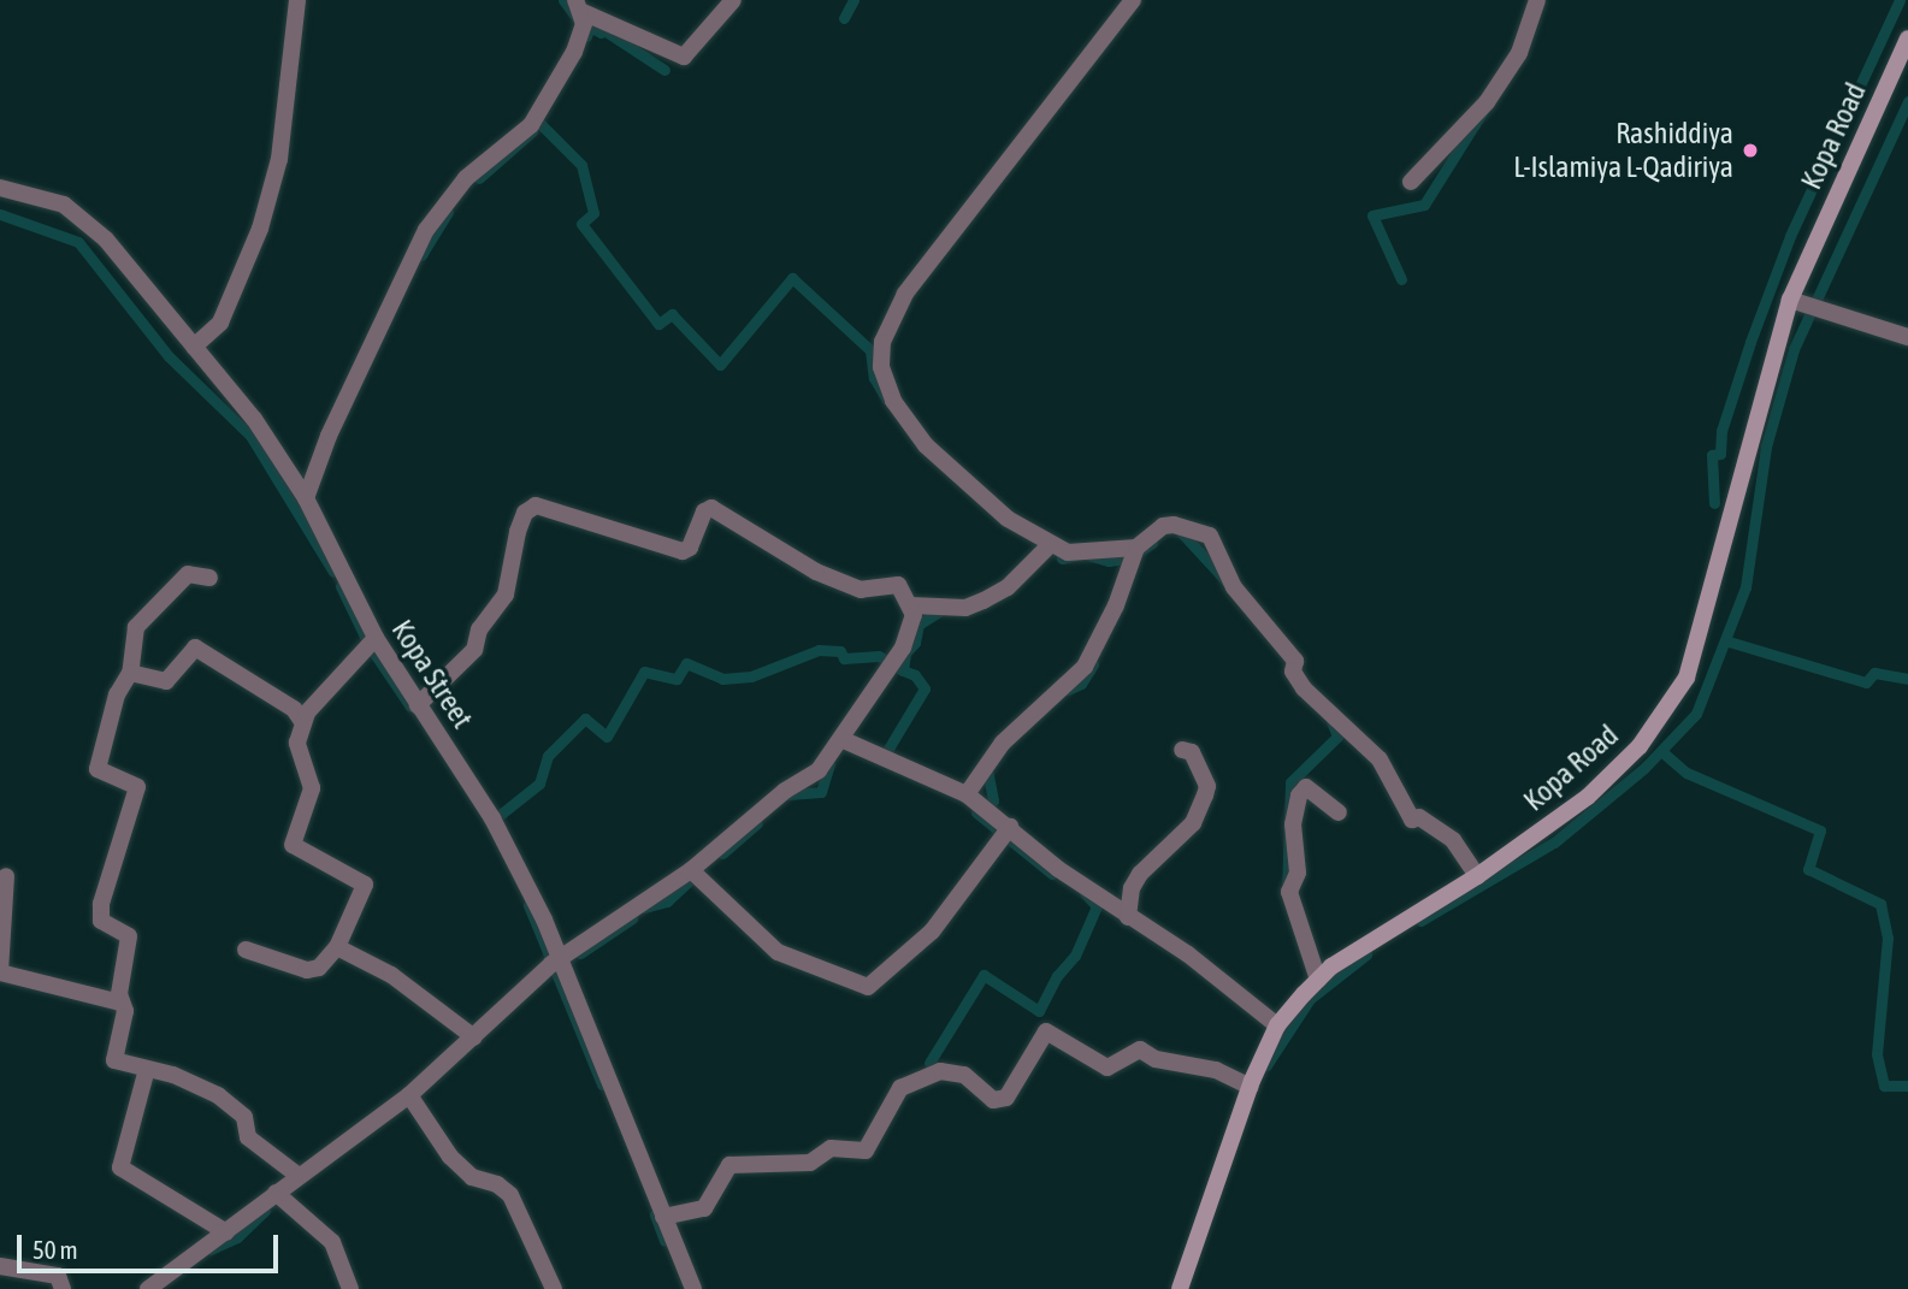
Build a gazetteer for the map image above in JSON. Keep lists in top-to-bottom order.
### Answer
{
  "streets": {
    "street": ["Kopa Road", "Kopa Street"]
  },
  "places": ["Rashiddiya L-Islamiya L-Qadiriya"],
  "scale_bar": "50 m"
}
